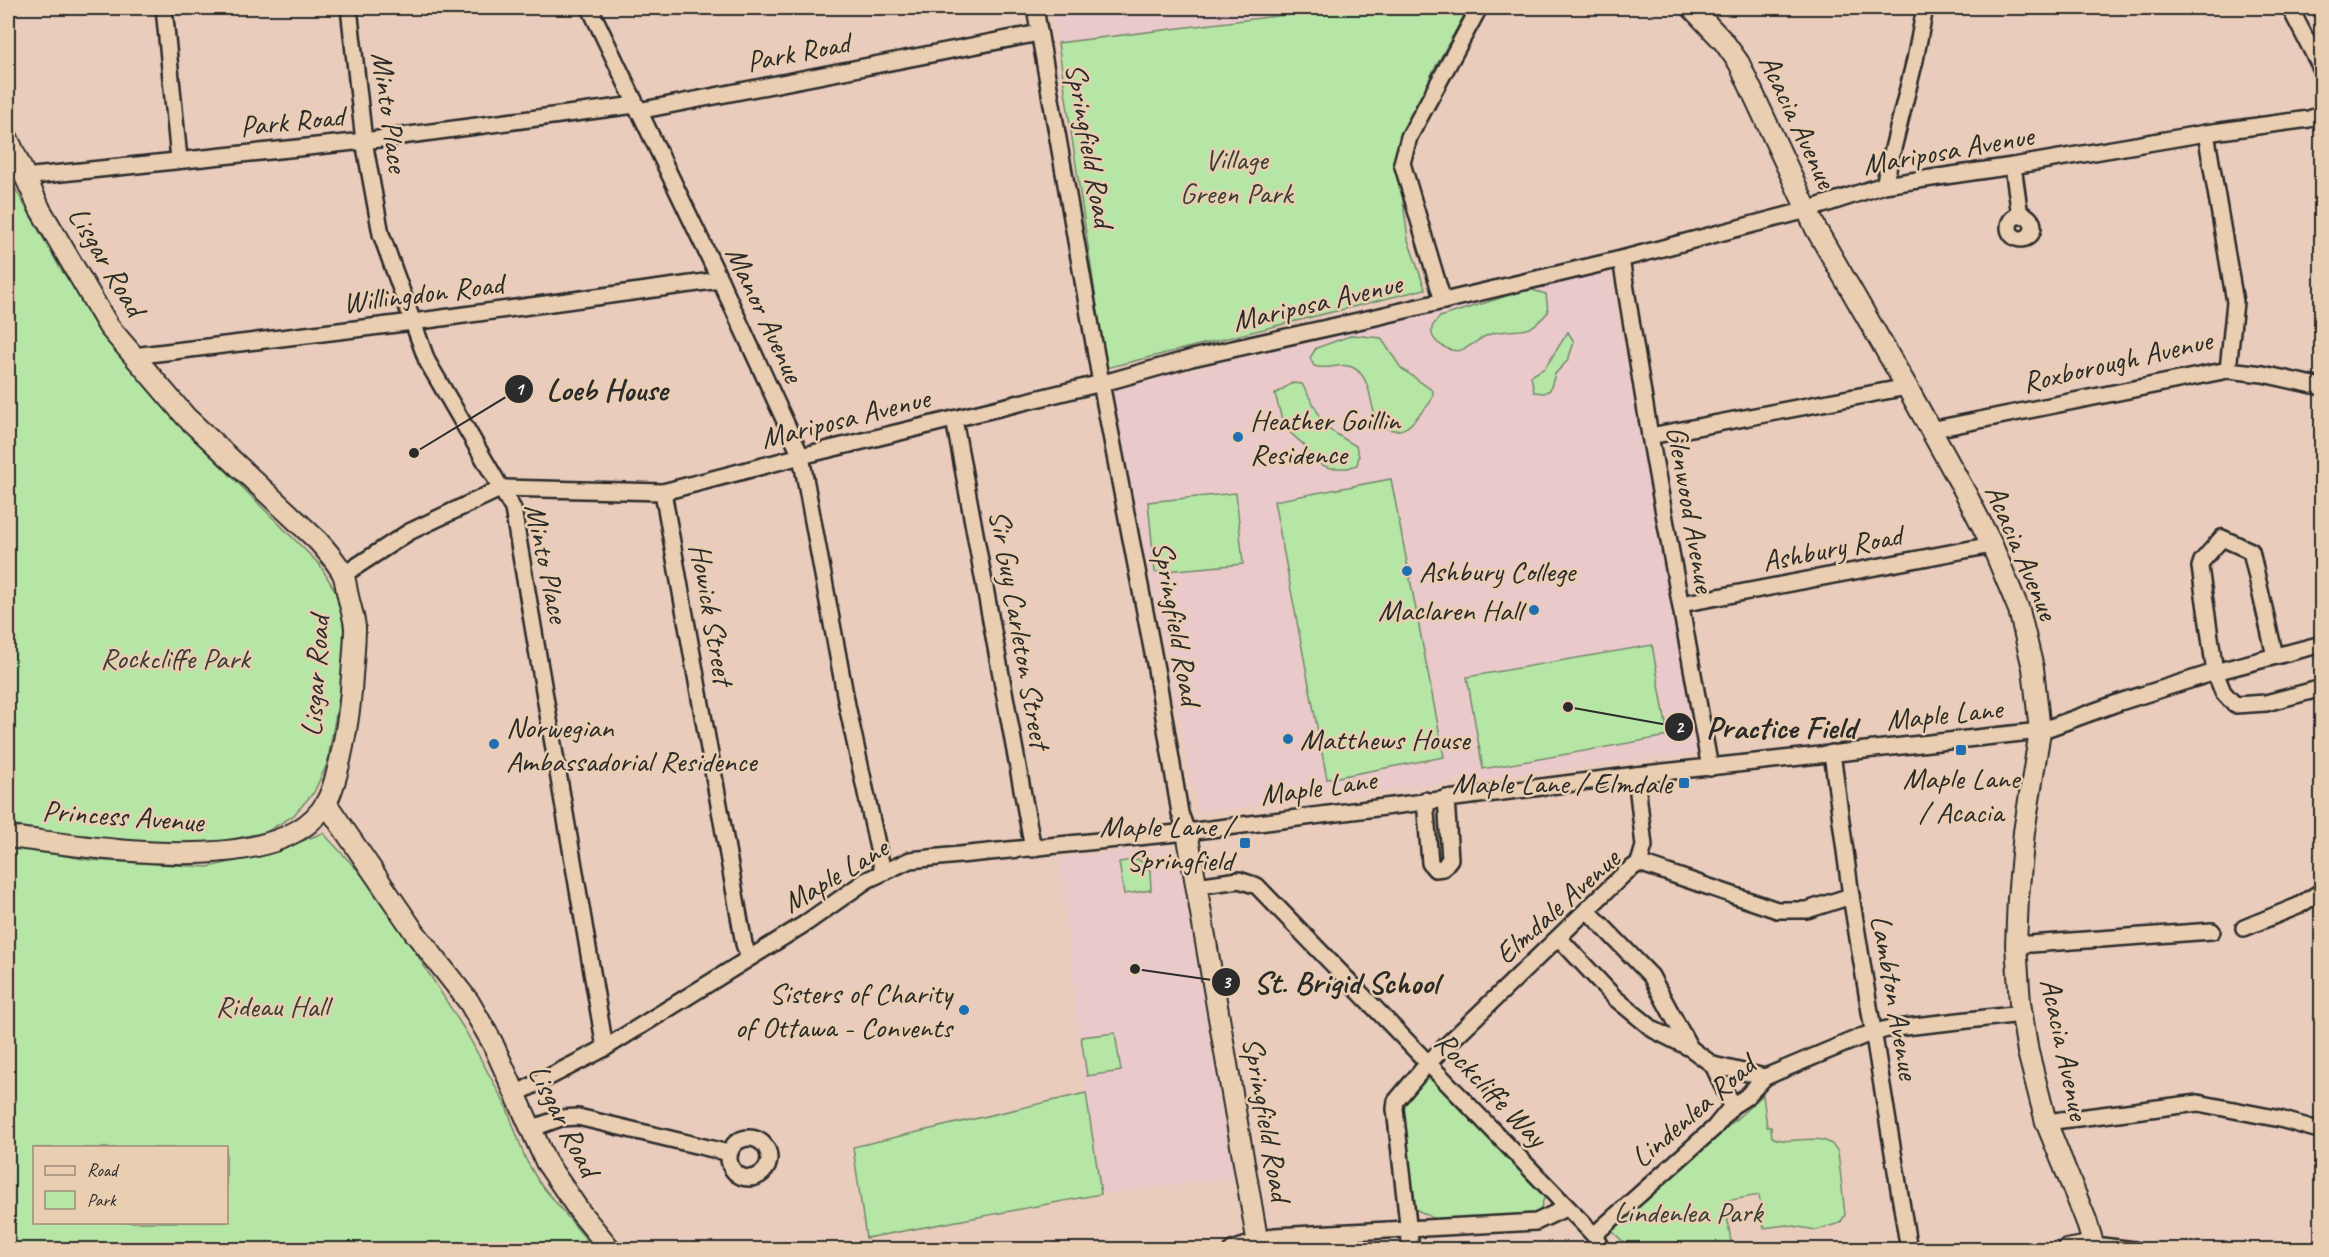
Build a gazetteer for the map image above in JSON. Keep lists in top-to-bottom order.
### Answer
{
  "streets": {
    "street": [
      "Park Road",
      "Minto Place",
      "Acacia Avenue",
      "Springfield Road",
      "Mariposa Avenue",
      "Lisgar Road",
      "Willingdon Road",
      "Manor Avenue",
      "Roxborough Avenue",
      "Glenwood Avenue",
      "Ashbury Road",
      "Howick Street",
      "Sir Guy Carleton Street",
      "Maple Lane",
      "Princess Avenue",
      "Elmdale Avenue",
      "Lambton Avenue",
      "Rockcliffe Way",
      "Lindenlea Road"
    ]
  },
  "crossings": [
    ["Park Road", "Minto Place"],
    ["Park Road", "Springfield Road"],
    ["Park Road", "Lisgar Road"],
    ["Park Road", "Manor Avenue"],
    ["Minto Place", "Mariposa Avenue"],
    ["Minto Place", "Willingdon Road"],
    ["Minto Place", "Maple Lane"],
    ["Acacia Avenue", "Mariposa Avenue"],
    ["Acacia Avenue", "Roxborough Avenue"],
    ["Acacia Avenue", "Ashbury Road"],
    ["Acacia Avenue", "Maple Lane"],
    ["Acacia Avenue", "Lindenlea Road"],
    ["Springfield Road", "Mariposa Avenue"],
    ["Springfield Road", "Maple Lane"],
    ["Springfield Road", "Rockcliffe Way"],
    ["Mariposa Avenue", "Lisgar Road"],
    ["Mariposa Avenue", "Manor Avenue"],
    ["Mariposa Avenue", "Roxborough Avenue"],
    ["Mariposa Avenue", "Glenwood Avenue"],
    ["Mariposa Avenue", "Howick Street"],
    ["Mariposa Avenue", "Sir Guy Carleton Street"],
    ["Lisgar Road", "Willingdon Road"],
    ["Lisgar Road", "Maple Lane"],
    ["Lisgar Road", "Princess Avenue"],
    ["Willingdon Road", "Manor Avenue"],
    ["Manor Avenue", "Maple Lane"],
    ["Glenwood Avenue", "Ashbury Road"],
    ["Glenwood Avenue", "Maple Lane"],
    ["Howick Street", "Maple Lane"],
    ["Sir Guy Carleton Street", "Maple Lane"],
    ["Maple Lane", "Lambton Avenue"],
    ["Elmdale Avenue", "Lambton Avenue"],
    ["Elmdale Avenue", "Rockcliffe Way"],
    ["Lambton Avenue", "Lindenlea Road"],
    ["Rockcliffe Way", "Lindenlea Road"]
  ],
  "parks": [
    "Village Green Park",
    "Rockcliffe Park",
    "Rideau Hall",
    "Lindenlea Park"
  ],
  "places": {
    "other": [
      "Heather Goillin Residence",
      "Loeb House",
      "Ashbury College",
      "Maclaren Hall",
      "Practice Field",
      "Matthews House",
      "Norwegian Ambassadorial Residence",
      "St. Brigid School",
      "Sisters of Charity of Ottawa - Convents"
    ],
    "transit": ["Maple Lane / Acacia", "Maple Lane / Elmdale", "Maple Lane / Springfield"]
  },
  "legend": ["Road", "Park"]
}
